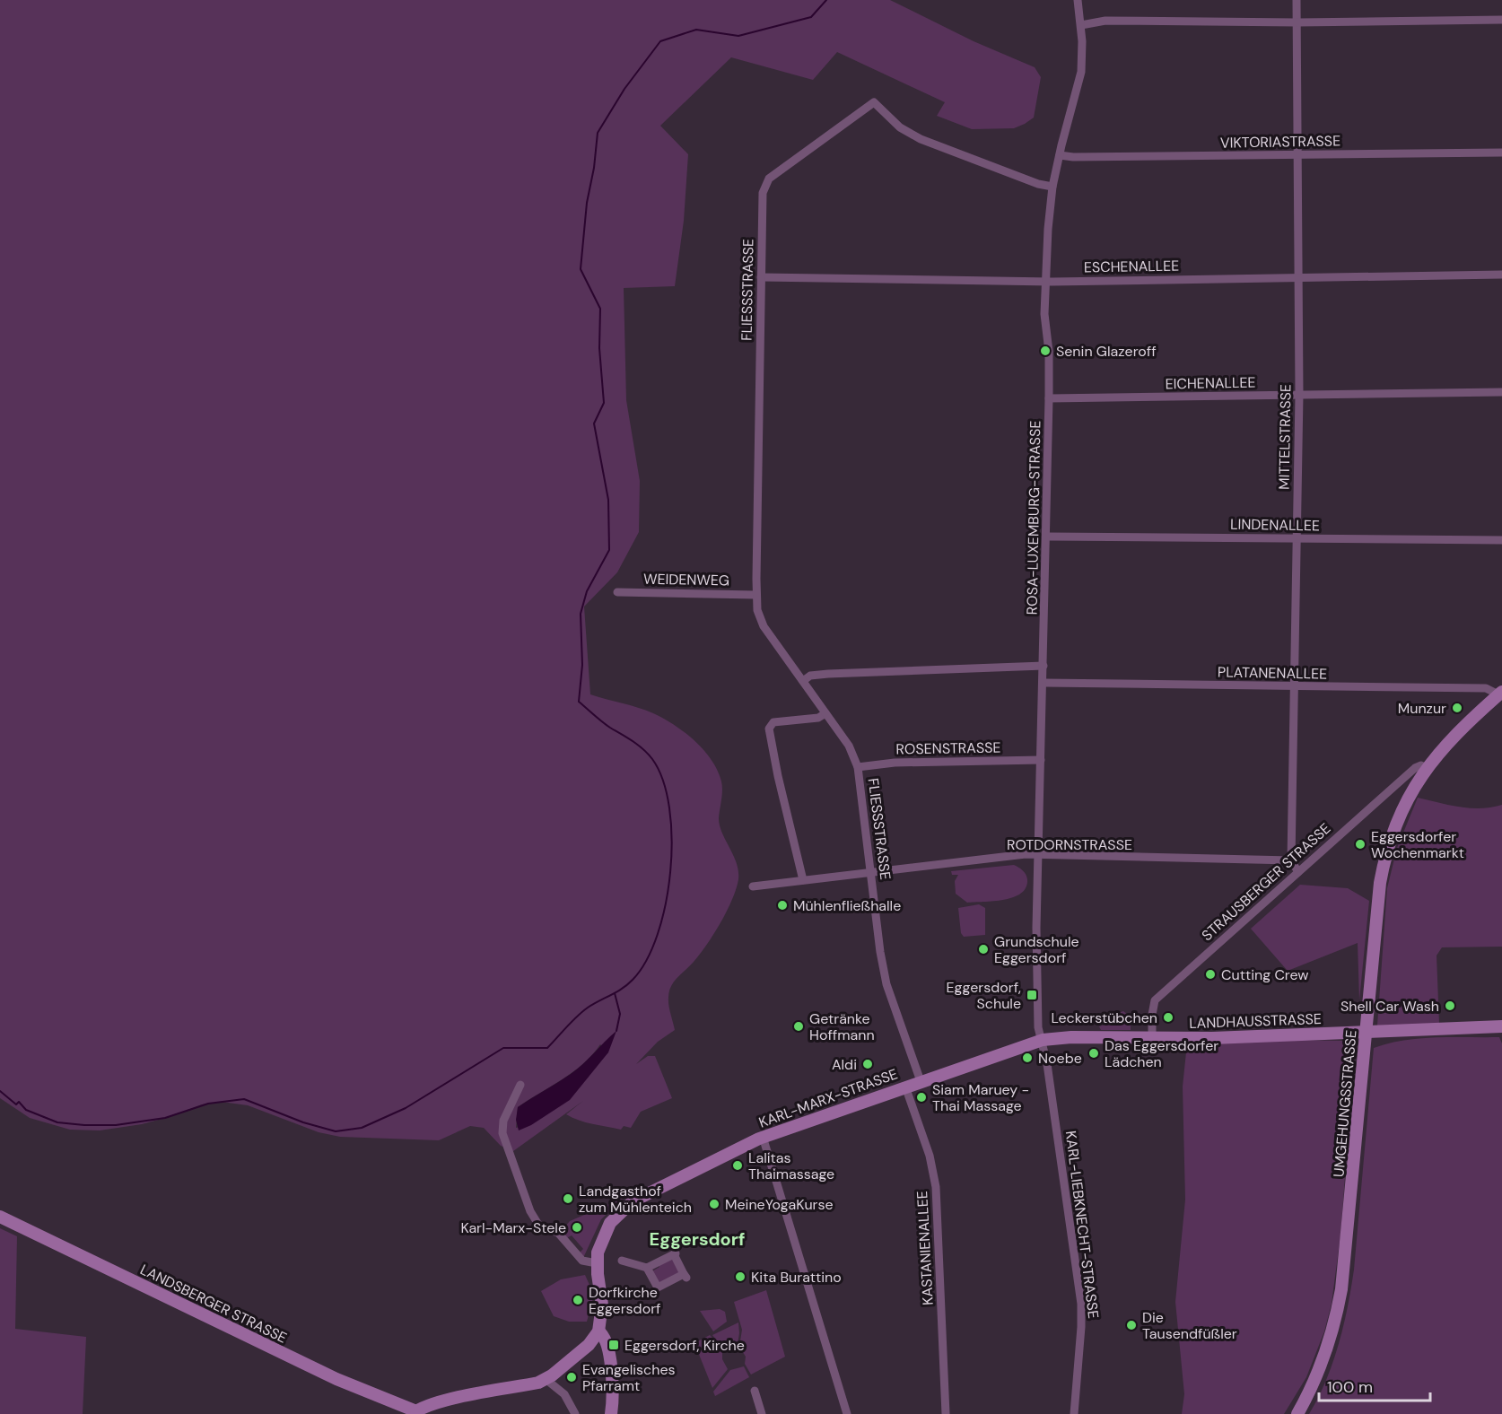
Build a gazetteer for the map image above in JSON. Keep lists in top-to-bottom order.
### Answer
{
  "streets": {
    "main road": [
      "STRAUSBERGER STRASSE",
      "LANDHAUSSTRASSE",
      "KARL-MARX-STRASSE",
      "UMGEHUNGSSTRASSE",
      "LANDSBERGER STRASSE"
    ],
    "street": [
      "VIKTORIASTRASSE",
      "ESCHENALLEE",
      "FLIESSSTRASSE",
      "EICHENALLEE",
      "MITTELSTRASSE",
      "ROSA-LUXEMBURG-STRASSE",
      "LINDENALLEE",
      "WEIDENWEG",
      "PLATANENALLEE",
      "ROSENSTRASSE",
      "ROTDORNSTRASSE",
      "KARL-LIEBKNECHT-STRASSE",
      "KASTANIENALLEE"
    ]
  },
  "crossings": [
    ["VIKTORIASTRASSE", "MITTELSTRASSE"],
    ["VIKTORIASTRASSE", "ROSA-LUXEMBURG-STRASSE"],
    ["ESCHENALLEE", "FLIESSSTRASSE"],
    ["ESCHENALLEE", "MITTELSTRASSE"],
    ["ESCHENALLEE", "ROSA-LUXEMBURG-STRASSE"],
    ["FLIESSSTRASSE", "ROSA-LUXEMBURG-STRASSE"],
    ["FLIESSSTRASSE", "WEIDENWEG"],
    ["FLIESSSTRASSE", "ROSENSTRASSE"],
    ["FLIESSSTRASSE", "ROTDORNSTRASSE"],
    ["FLIESSSTRASSE", "KARL-MARX-STRASSE"],
    ["EICHENALLEE", "MITTELSTRASSE"],
    ["EICHENALLEE", "ROSA-LUXEMBURG-STRASSE"],
    ["MITTELSTRASSE", "LINDENALLEE"],
    ["MITTELSTRASSE", "PLATANENALLEE"],
    ["MITTELSTRASSE", "ROTDORNSTRASSE"],
    ["ROSA-LUXEMBURG-STRASSE", "LINDENALLEE"],
    ["ROSA-LUXEMBURG-STRASSE", "PLATANENALLEE"],
    ["ROSA-LUXEMBURG-STRASSE", "ROSENSTRASSE"],
    ["ROSA-LUXEMBURG-STRASSE", "ROTDORNSTRASSE"],
    ["ROSA-LUXEMBURG-STRASSE", "LANDHAUSSTRASSE"],
    ["ROSA-LUXEMBURG-STRASSE", "KARL-MARX-STRASSE"],
    ["ROSA-LUXEMBURG-STRASSE", "KARL-LIEBKNECHT-STRASSE"],
    ["PLATANENALLEE", "STRAUSBERGER STRASSE"],
    ["STRAUSBERGER STRASSE", "LANDHAUSSTRASSE"],
    ["STRAUSBERGER STRASSE", "UMGEHUNGSSTRASSE"],
    ["LANDHAUSSTRASSE", "KARL-MARX-STRASSE"],
    ["LANDHAUSSTRASSE", "UMGEHUNGSSTRASSE"],
    ["LANDHAUSSTRASSE", "KARL-LIEBKNECHT-STRASSE"],
    ["KARL-MARX-STRASSE", "KARL-LIEBKNECHT-STRASSE"],
    ["KARL-MARX-STRASSE", "KASTANIENALLEE"]
  ],
  "districts": ["Eggersdorf"],
  "places": {
    "other": [
      "Senin Glazeroff",
      "Munzur",
      "Eggersdorfer Wochenmarkt",
      "Mühlenfließhalle",
      "Grundschule Eggersdorf",
      "Cutting Crew",
      "Shell Car Wash",
      "Leckerstübchen",
      "Getränke Hoffmann",
      "Das Eggersdorfer Lädchen",
      "Noebe",
      "Aldi",
      "Siam Maruey - Thai Massage",
      "Lalitas Thaimassage",
      "Landgasthof zum Mühlenteich",
      "MeineYogaKurse",
      "Karl-Marx-Stele",
      "Kita Burattino",
      "Dorfkirche Eggersdorf",
      "Die Tausendfüßler",
      "Evangelisches Pfarramt"
    ],
    "transit": ["Eggersdorf, Schule", "Eggersdorf, Kirche"]
  },
  "scale_bar": "100 m"
}
